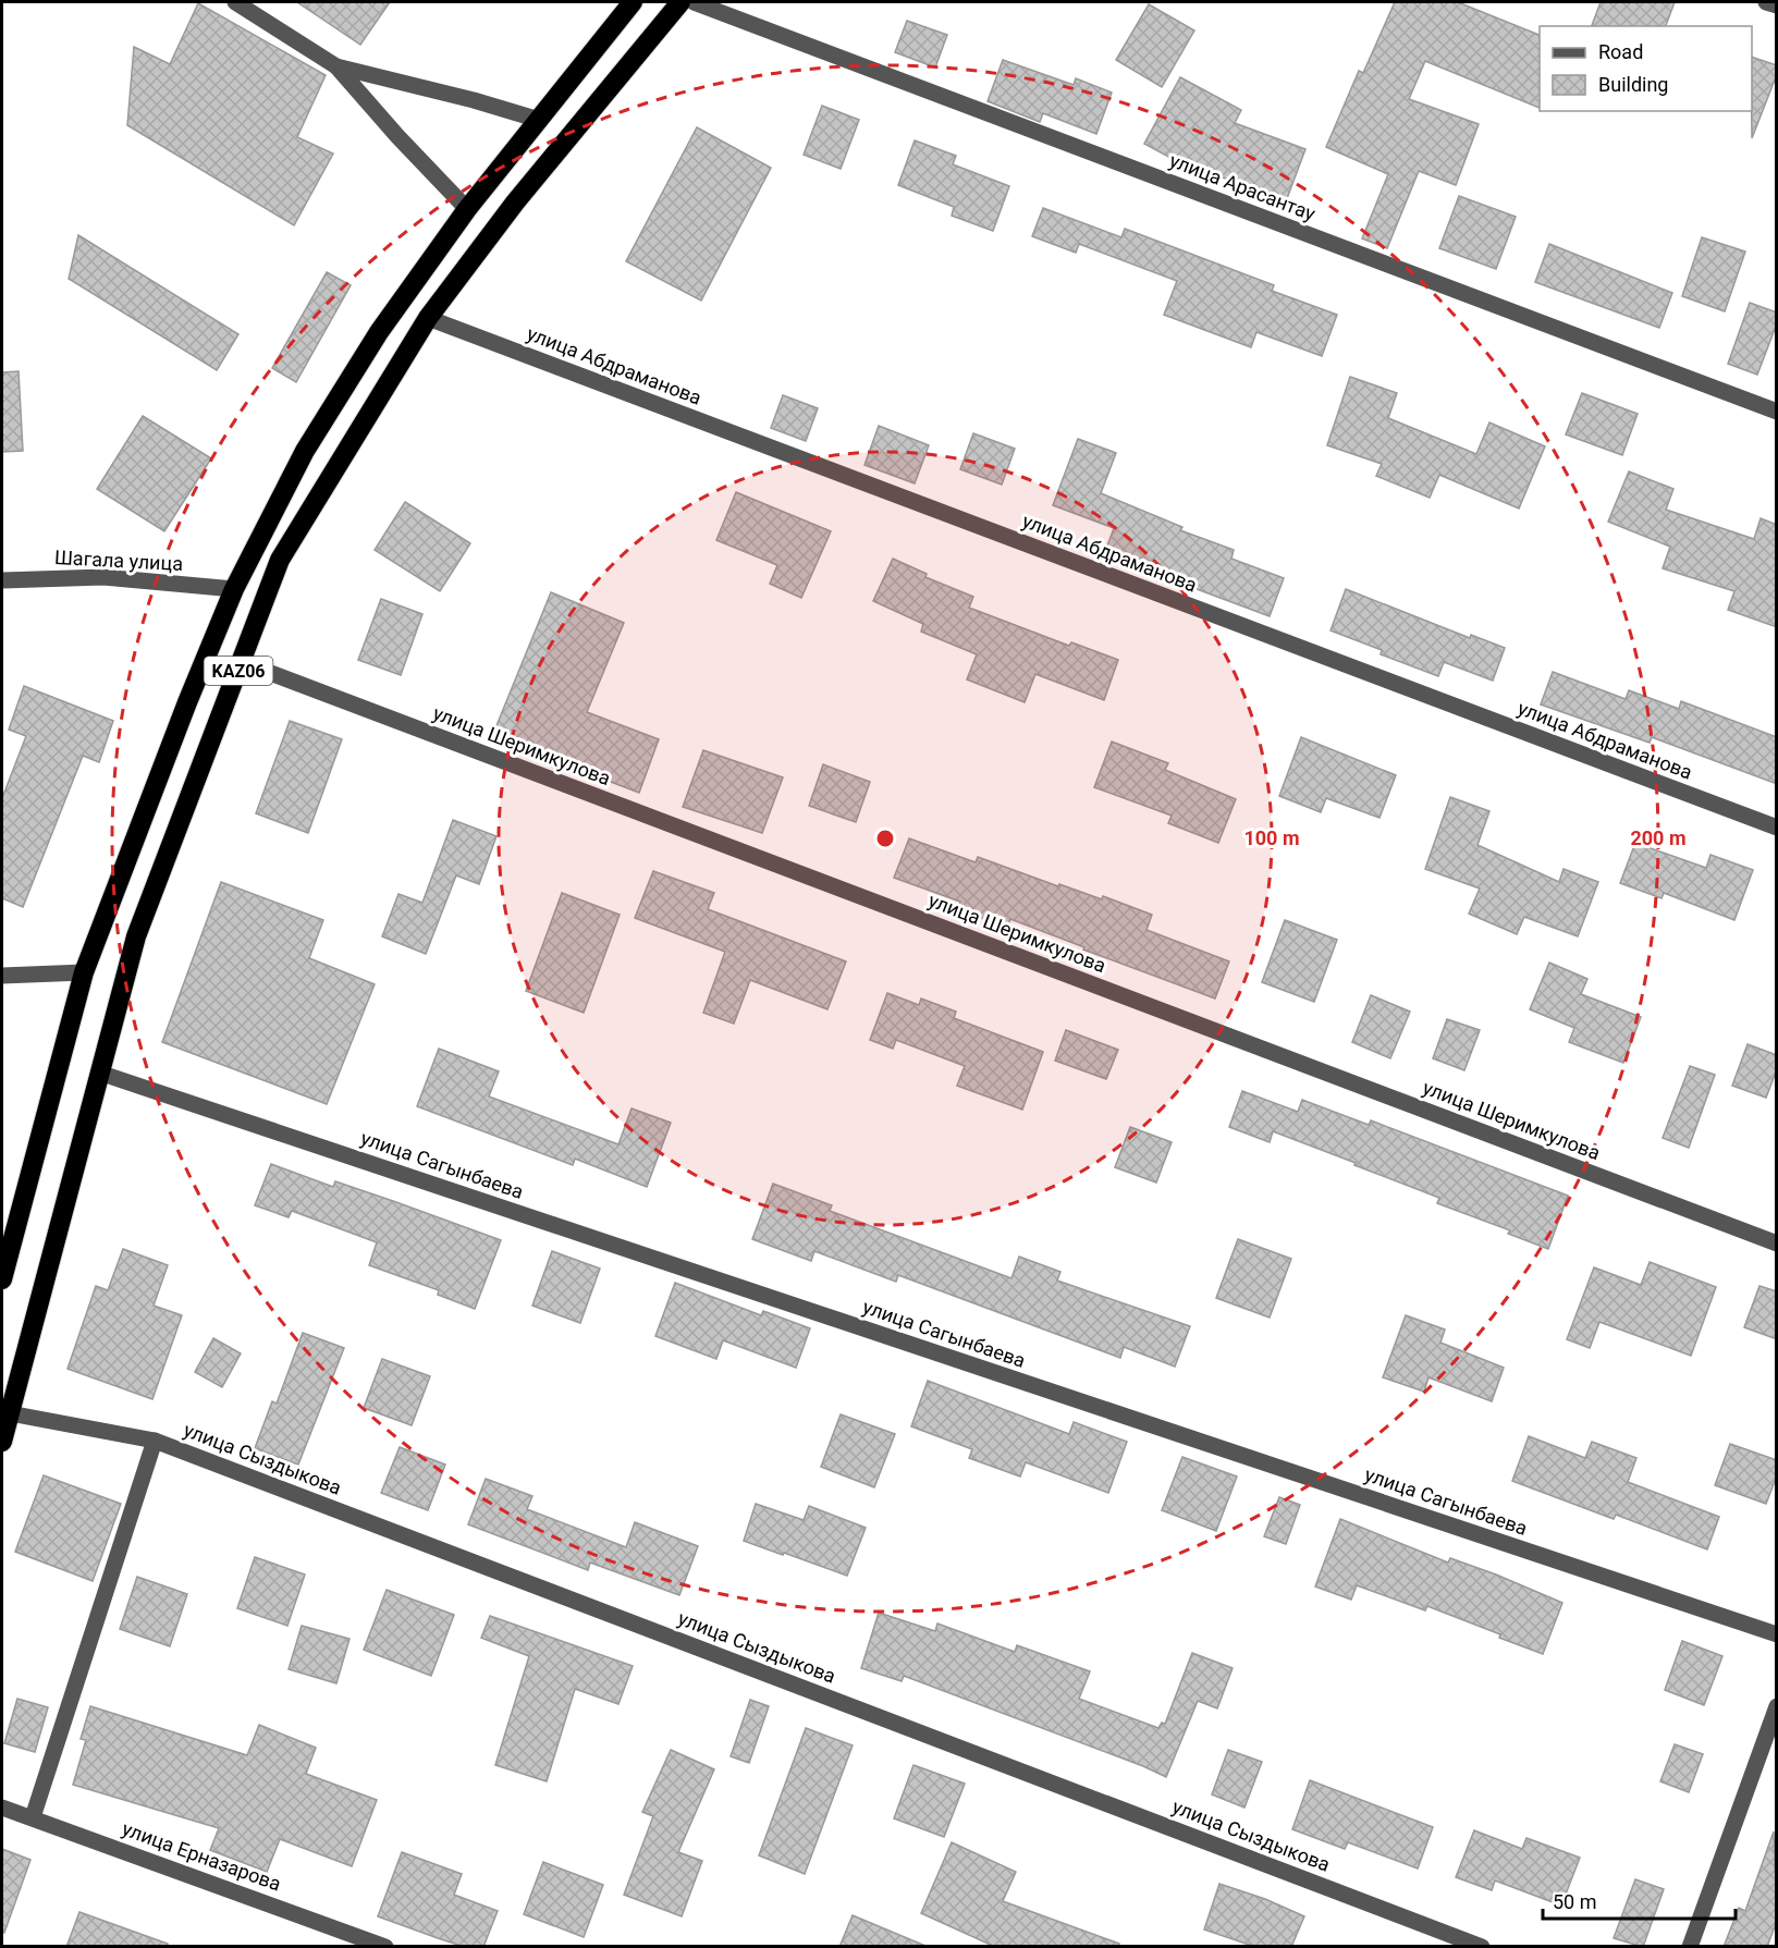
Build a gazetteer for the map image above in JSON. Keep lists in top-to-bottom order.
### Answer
{
  "streets": {
    "highway": ["KАZ06"],
    "street": [
      "улица Арасантау",
      "улица Абдраманова",
      "Шагала улица",
      "улица Шеримкулова",
      "улица Сагынбаева",
      "улица Сыздыкова",
      "улица Ерназарова"
    ]
  },
  "crossings": [
    ["улица Абдраманова", "KАZ06"],
    ["Шагала улица", "KАZ06"],
    ["KАZ06", "улица Шеримкулова"],
    ["KАZ06", "улица Сагынбаева"],
    ["KАZ06", "улица Сыздыкова"]
  ],
  "legend": ["Road", "Building"],
  "scale_bar": "50 m",
  "rings": ["100 m", "200 m"]
}
